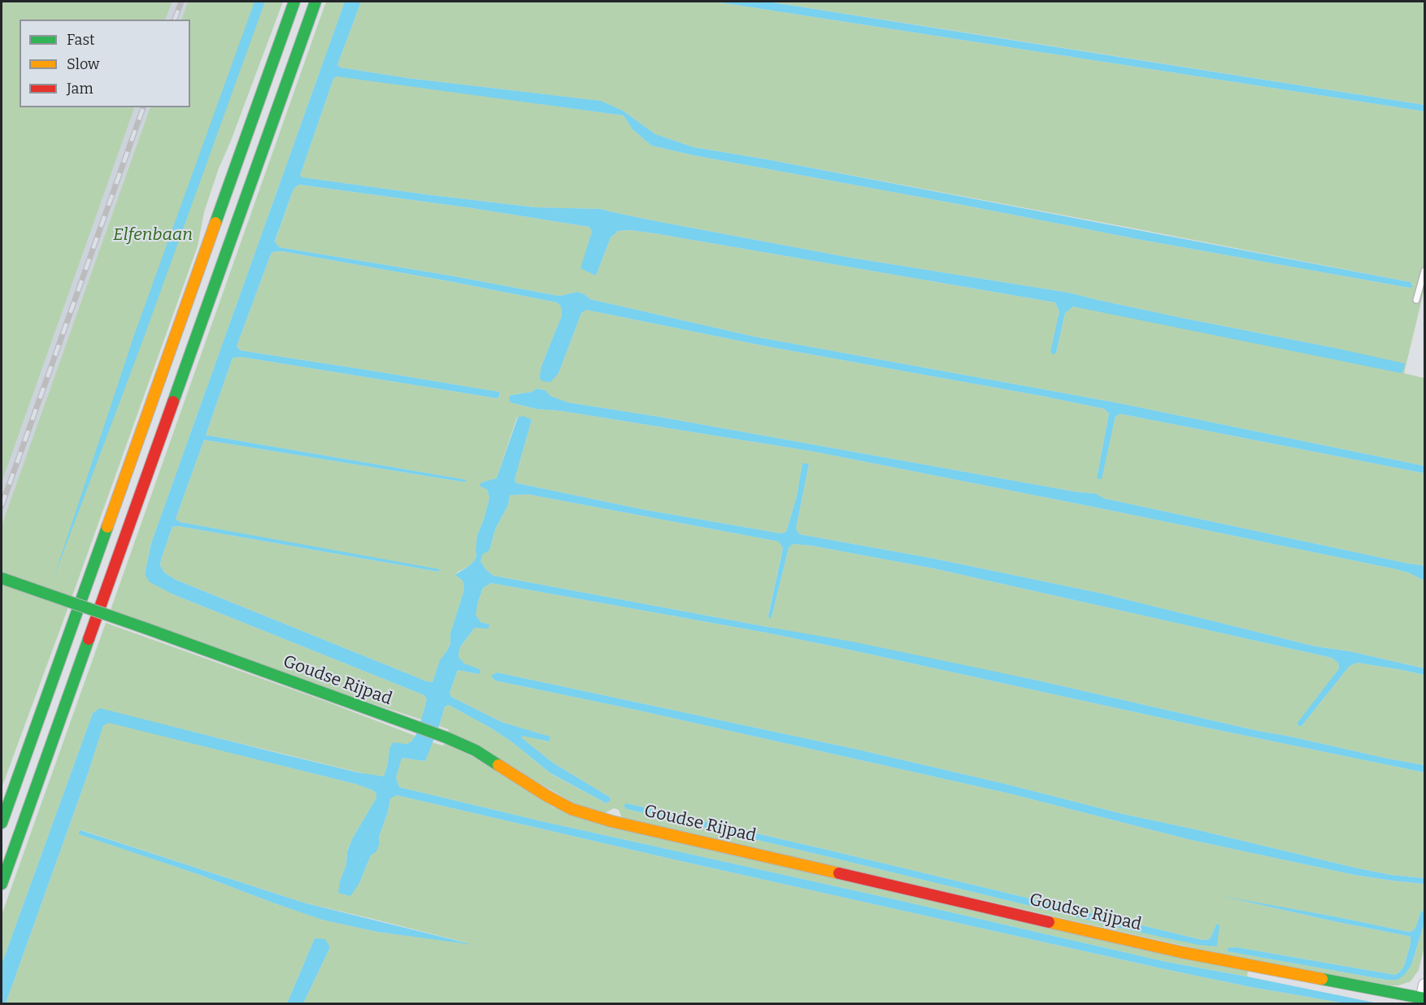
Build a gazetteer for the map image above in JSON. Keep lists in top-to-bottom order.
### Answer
{
  "streets": {
    "main road": ["Goudse Rijpad"]
  },
  "parks": ["Elfenbaan"],
  "legend": ["Fast", "Slow", "Jam"]
}
